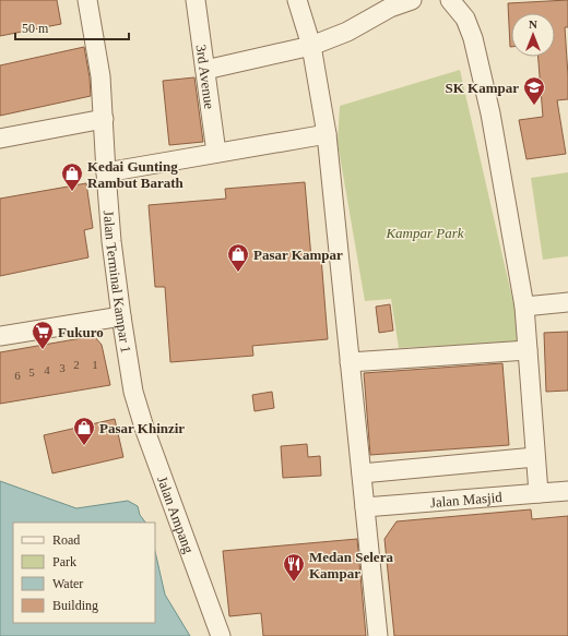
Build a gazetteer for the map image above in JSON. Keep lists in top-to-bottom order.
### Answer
{
  "streets": {
    "street": [
      "3rd Avenue",
      "Jalan Terminal Kampar 1",
      "Jalan Masjid",
      "Jalan Ampang"
    ]
  },
  "crossings": [
    ["Jalan Terminal Kampar 1", "Jalan Ampang"]
  ],
  "parks": ["Kampar Park"],
  "places": {
    "school or university": ["SK Kampar"],
    "shop": ["Kedai Gunting Rambut Barath", "Pasar Kampar", "Pasar Khinzir"],
    "supermarket": ["Fukuro"],
    "restaurant": ["Medan Selera Kampar"]
  },
  "house_numbers": [
    "2",
    "1",
    "3",
    "4",
    "5",
    "6"
  ],
  "legend": [
    "Road",
    "Park",
    "Water",
    "Building"
  ],
  "scale_bar": "50 m",
  "north": "top"
}
